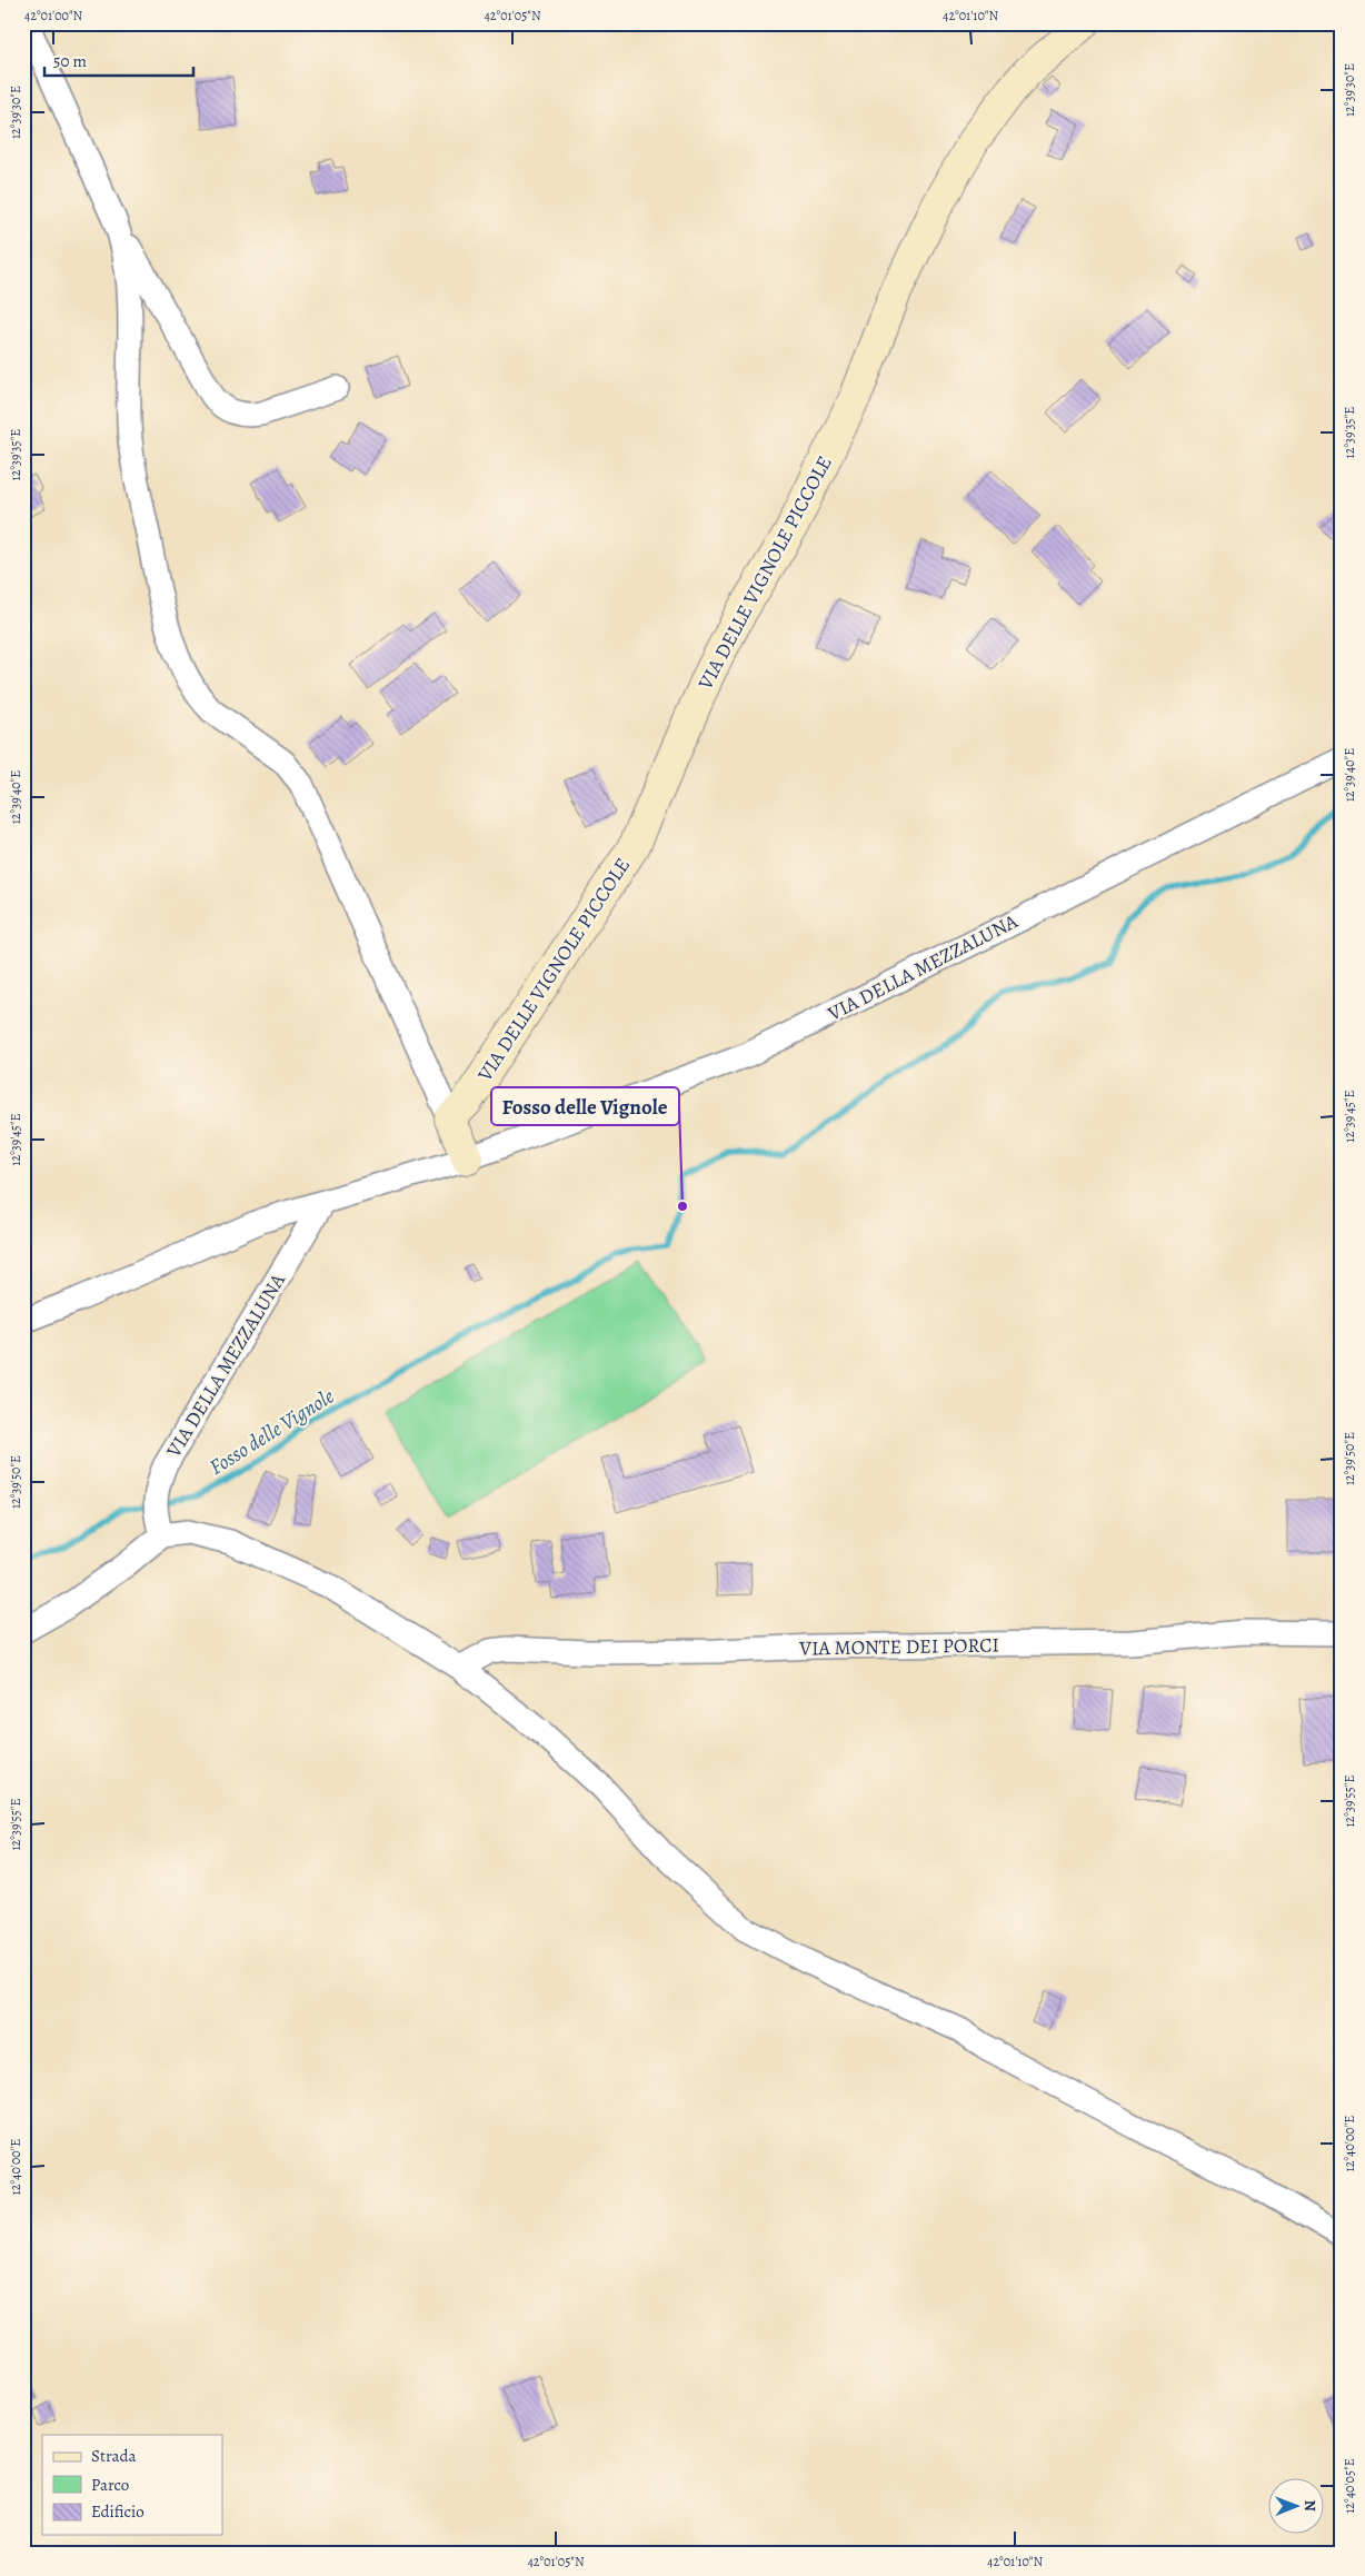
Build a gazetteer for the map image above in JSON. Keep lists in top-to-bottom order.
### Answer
{
  "streets": {
    "street": ["VIA DELLE VIGNOLE PICCOLE", "VIA DELLA MEZZALUNA", "VIA MONTE DEI PORCI"]
  },
  "water": ["Fosso delle Vignole"],
  "places": ["Fosso delle Vignole"],
  "legend": ["Strada", "Parco", "Edificio"],
  "scale_bar": "50 m",
  "north": "right",
  "coordinates": [
    "42°01'00\"N",
    "42°01'05\"N",
    "42°01'10\"N",
    "12°39'30\"E",
    "12°39'35\"E",
    "12°39'40\"E",
    "12°39'45\"E",
    "12°39'50\"E",
    "12°39'55\"E",
    "12°40'00\"E",
    "12°40'05\"E"
  ]
}
